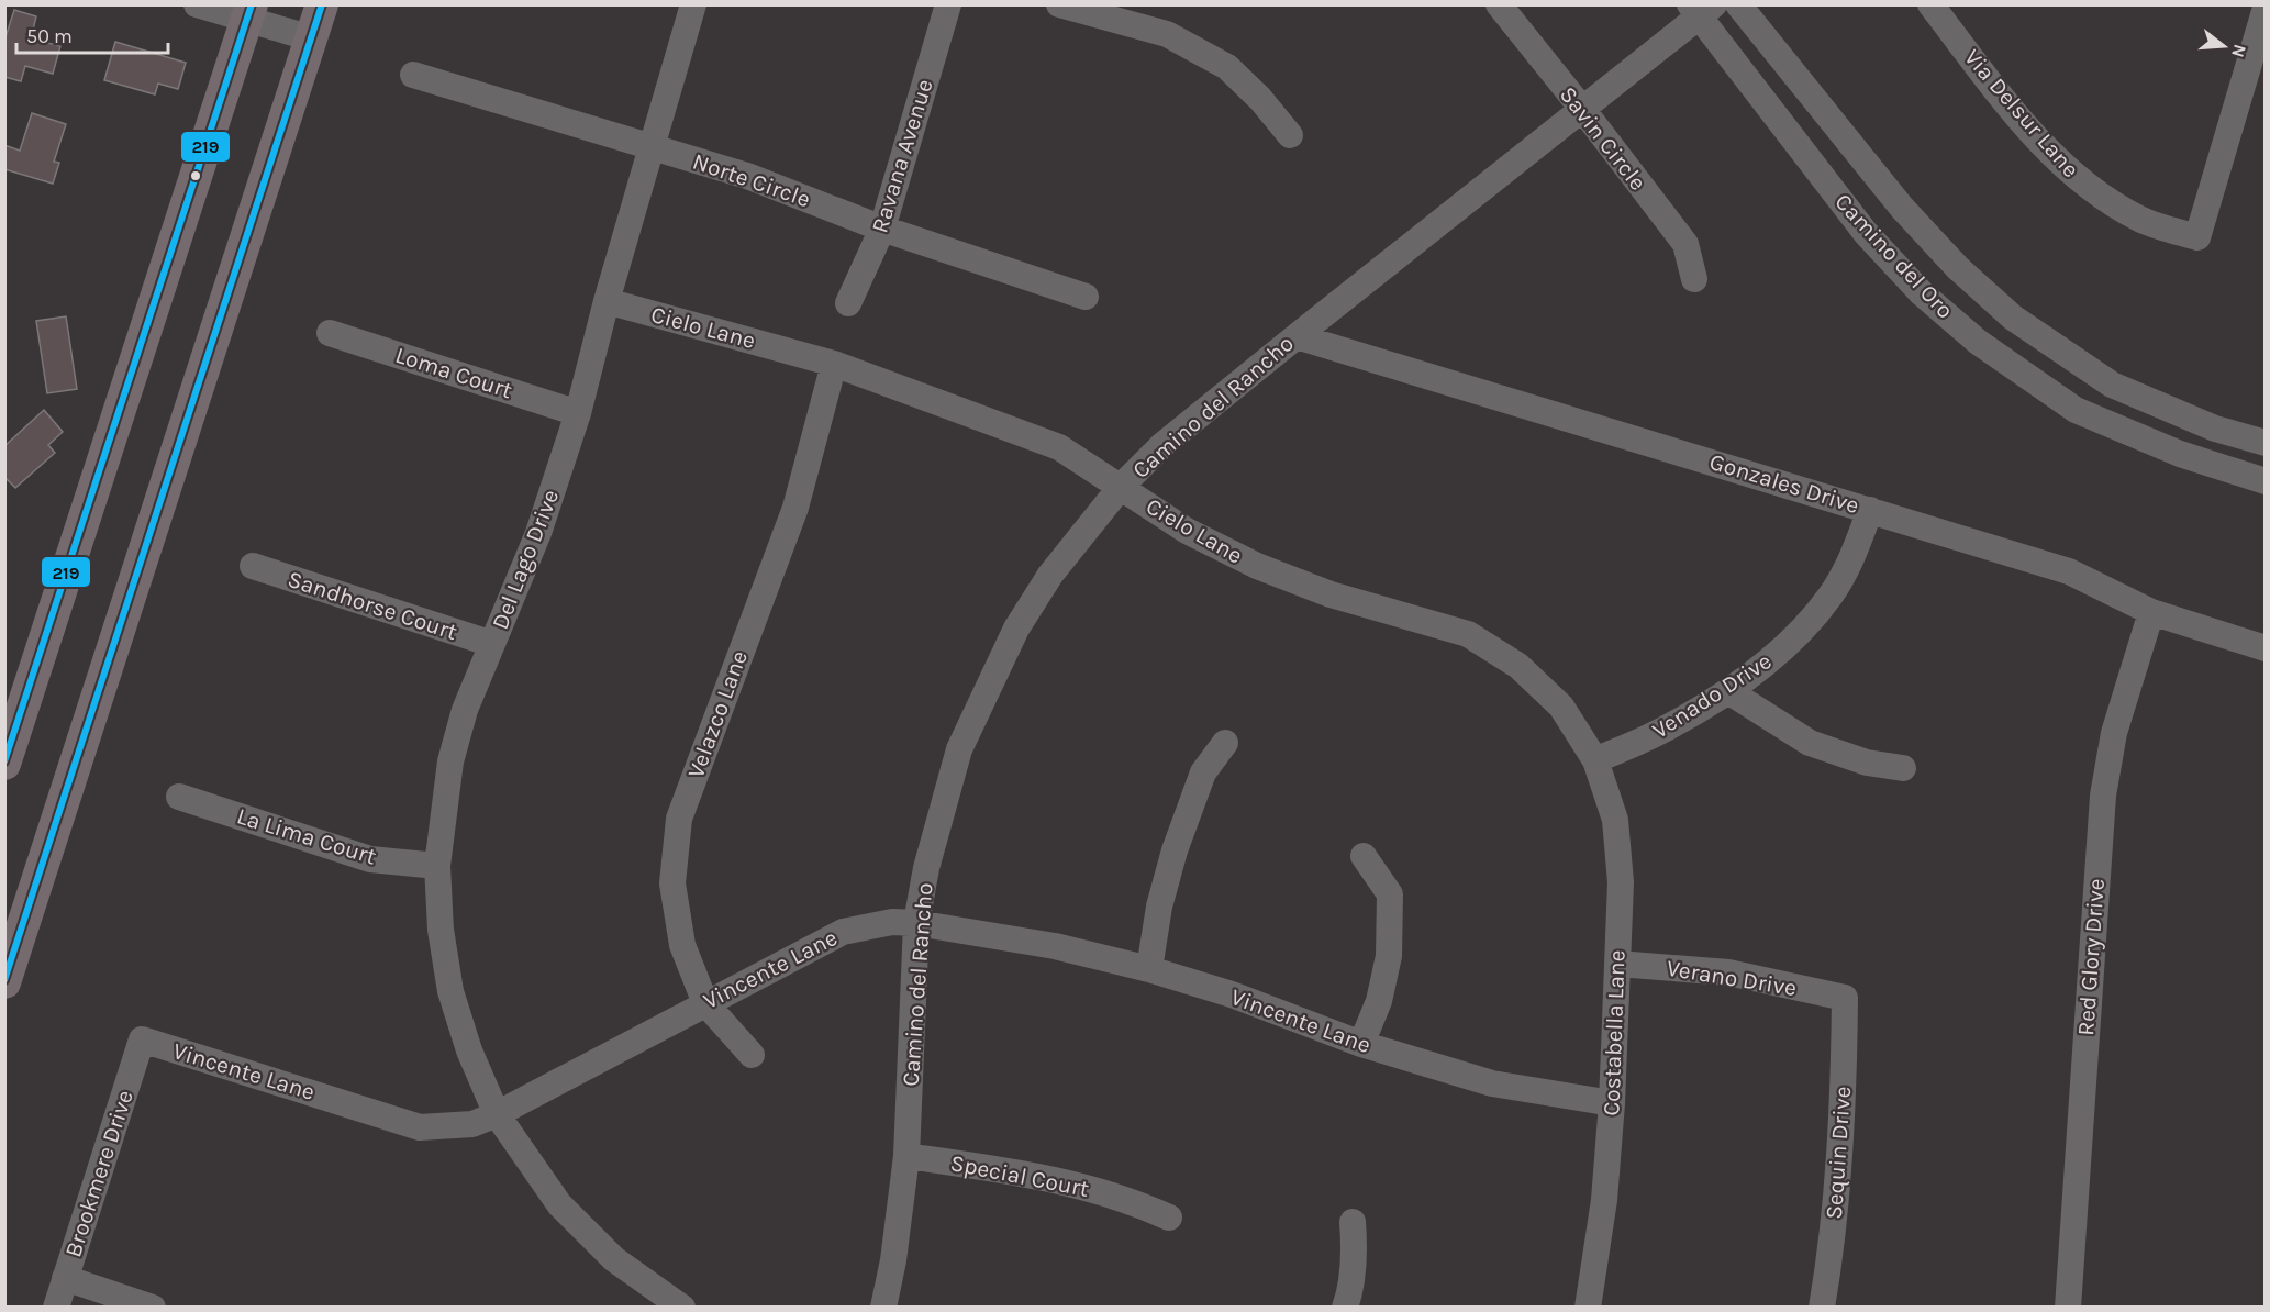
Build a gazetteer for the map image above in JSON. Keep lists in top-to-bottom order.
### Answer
{
  "streets": {
    "street": [
      "Via Delsur Lane",
      "Savin Circle",
      "Ravana Avenue",
      "Norte Circle",
      "Camino del Oro",
      "Cielo Lane",
      "Loma Court",
      "Camino del Rancho",
      "Gonzales Drive",
      "Del Lago Drive",
      "Sandhorse Court",
      "Venado Drive",
      "Velazco Lane",
      "La Lima Court",
      "Red Glory Drive",
      "Vincente Lane",
      "Verano Drive",
      "Costabella Lane",
      "Sequin Drive",
      "Brookmere Drive",
      "Special Court"
    ]
  },
  "crossings": [
    ["Savin Circle", "Camino del Rancho"],
    ["Ravana Avenue", "Norte Circle"],
    ["Norte Circle", "Del Lago Drive"],
    ["Camino del Oro", "Camino del Rancho"],
    ["Cielo Lane", "Camino del Rancho"],
    ["Cielo Lane", "Del Lago Drive"],
    ["Cielo Lane", "Venado Drive"],
    ["Cielo Lane", "Velazco Lane"],
    ["Cielo Lane", "Costabella Lane"],
    ["Loma Court", "Del Lago Drive"],
    ["Camino del Rancho", "Gonzales Drive"],
    ["Camino del Rancho", "Vincente Lane"],
    ["Camino del Rancho", "Special Court"],
    ["Gonzales Drive", "Venado Drive"],
    ["Gonzales Drive", "Red Glory Drive"],
    ["Del Lago Drive", "Sandhorse Court"],
    ["Del Lago Drive", "La Lima Court"],
    ["Del Lago Drive", "Vincente Lane"],
    ["Venado Drive", "Costabella Lane"],
    ["Velazco Lane", "Vincente Lane"],
    ["Vincente Lane", "Costabella Lane"],
    ["Vincente Lane", "Brookmere Drive"],
    ["Verano Drive", "Costabella Lane"],
    ["Verano Drive", "Sequin Drive"]
  ],
  "lines": ["transit line 219"],
  "scale_bar": "50 m",
  "north": "right"
}
